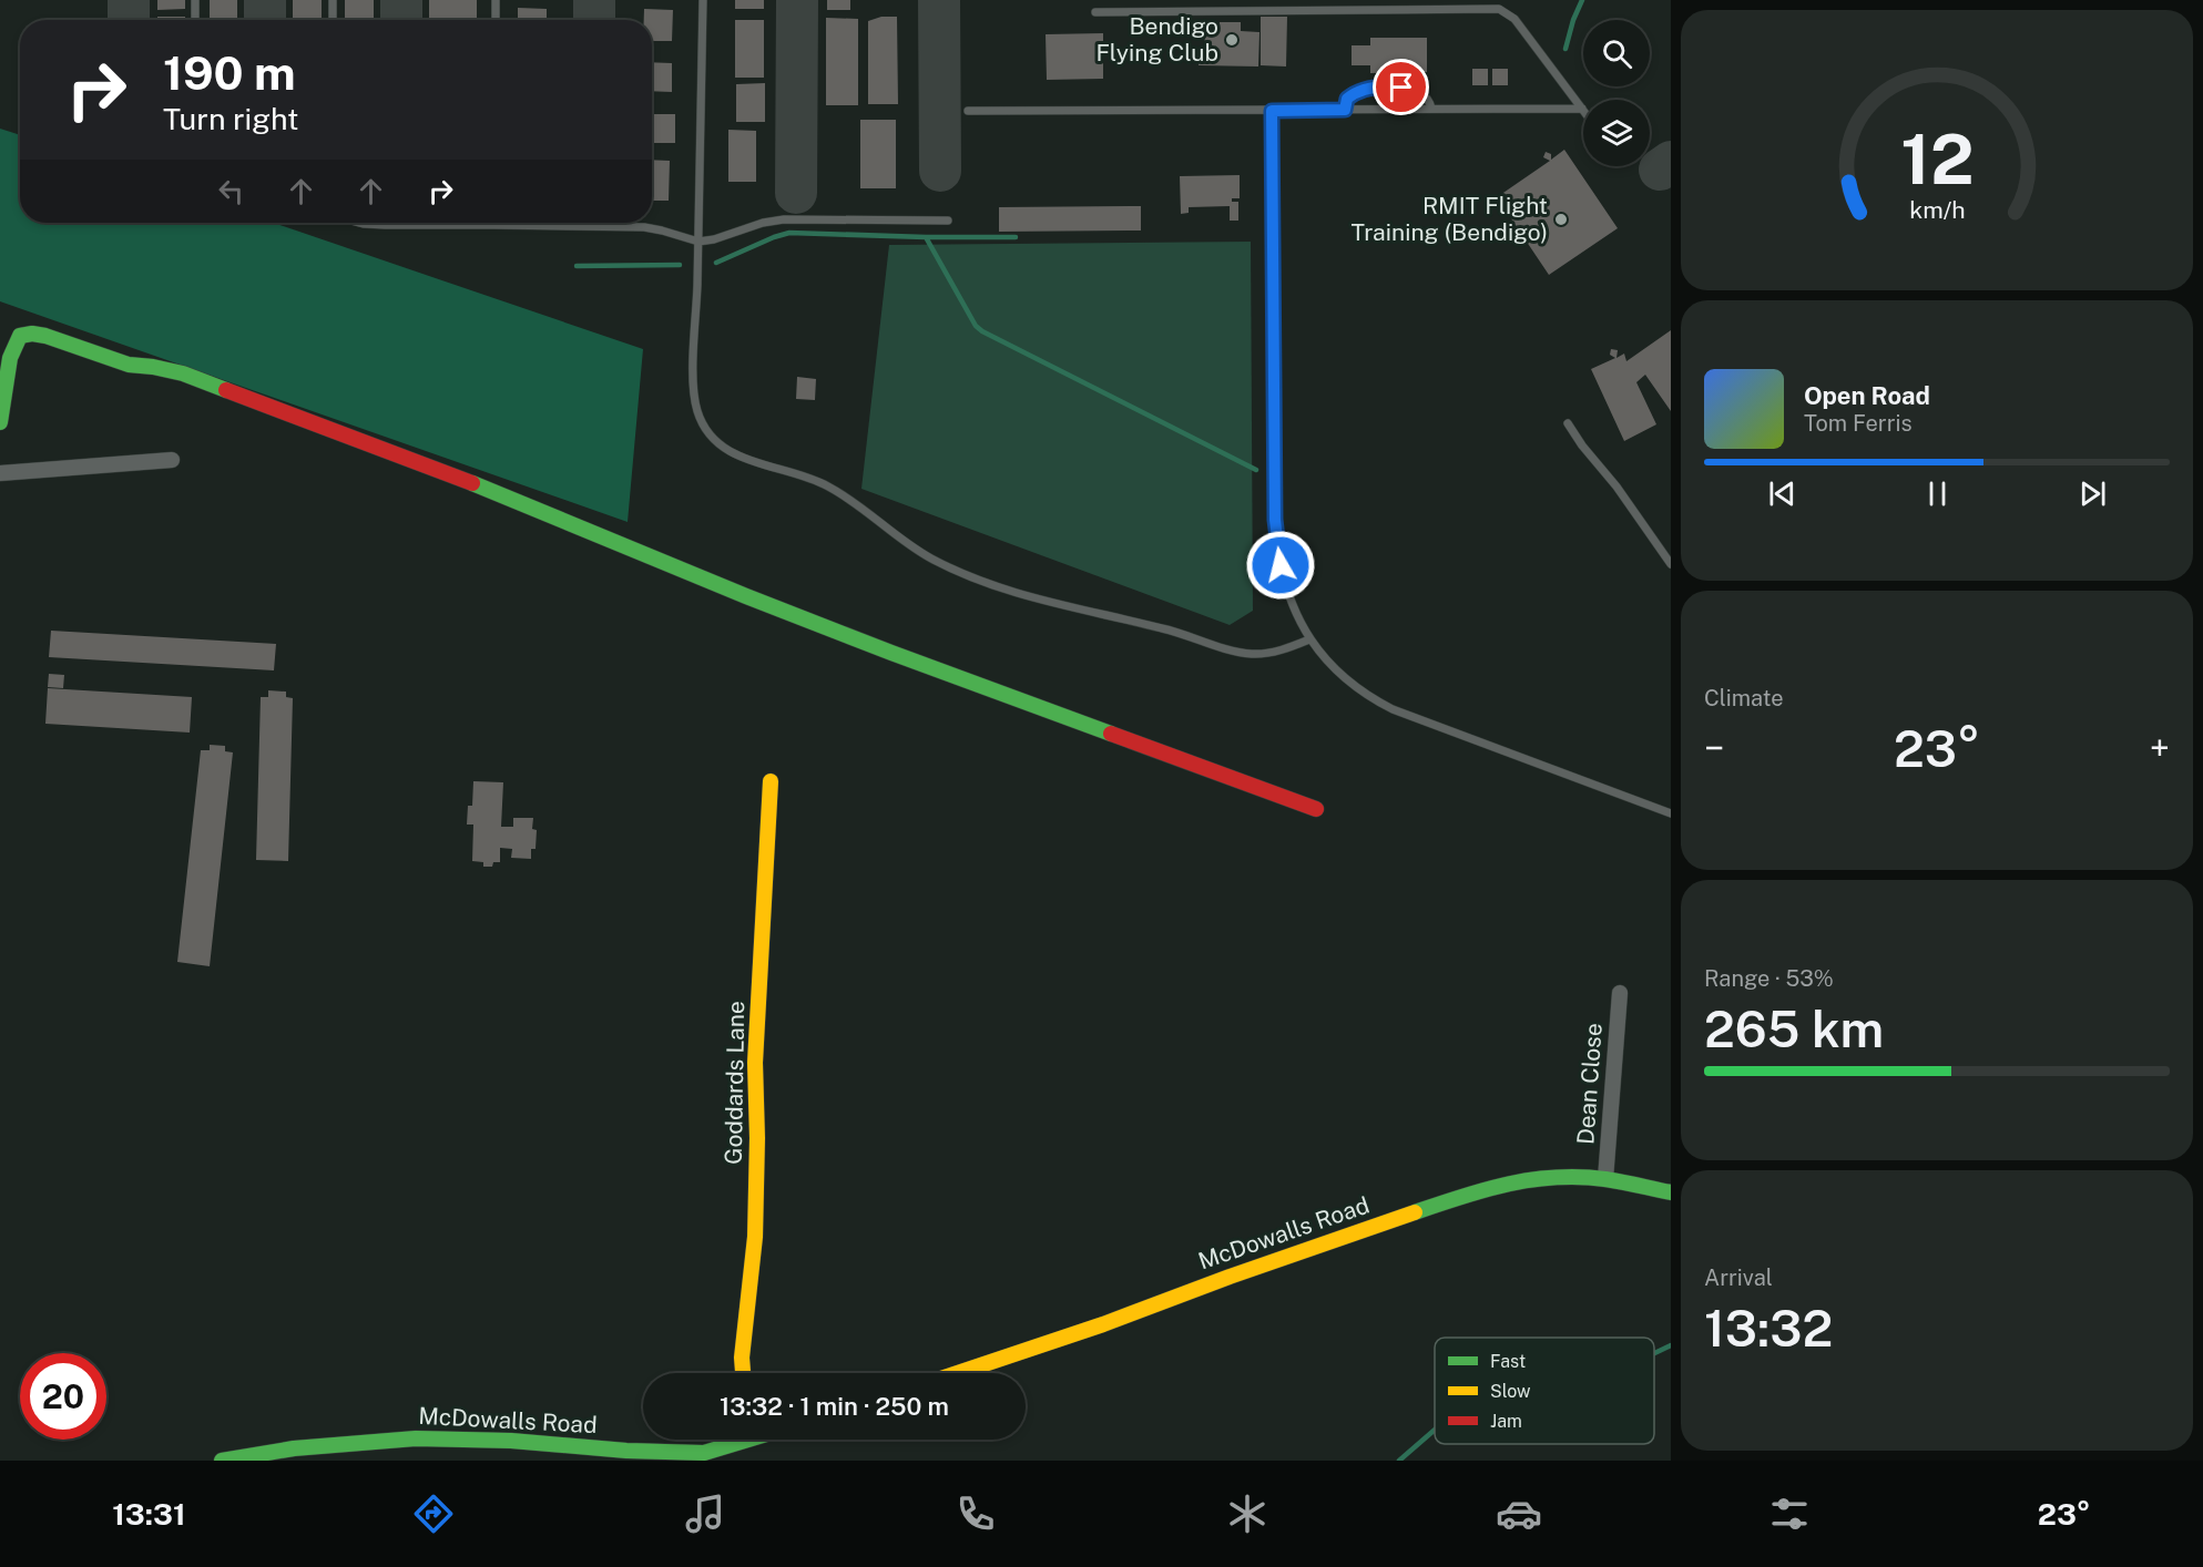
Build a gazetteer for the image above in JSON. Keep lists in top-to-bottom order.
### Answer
{
  "streets": {
    "street": ["Goddards Lane", "Dean Close", "McDowalls Road"]
  },
  "crossings": [
    ["Dean Close", "McDowalls Road"]
  ],
  "places": ["Bendigo Flying Club", "RMIT Flight Training (Bendigo)"],
  "legend": ["Fast", "Slow", "Jam"],
  "page": {
    "turn": ["190 m", "Turn right"],
    "song": ["Open Road", "Tom Ferris"],
    "tile": [
      "Climate",
      ["Range · 53%", "265 km"],
      ["Arrival", "13:32"]
    ],
    "heat": ["−", "23°", "+"],
    "limit": "20",
    "trip": "13:32 · 1 min · 250 m",
    "tabs": ["13:31", "23°"],
    "gauge": ["12", "km/h"]
  }
}
